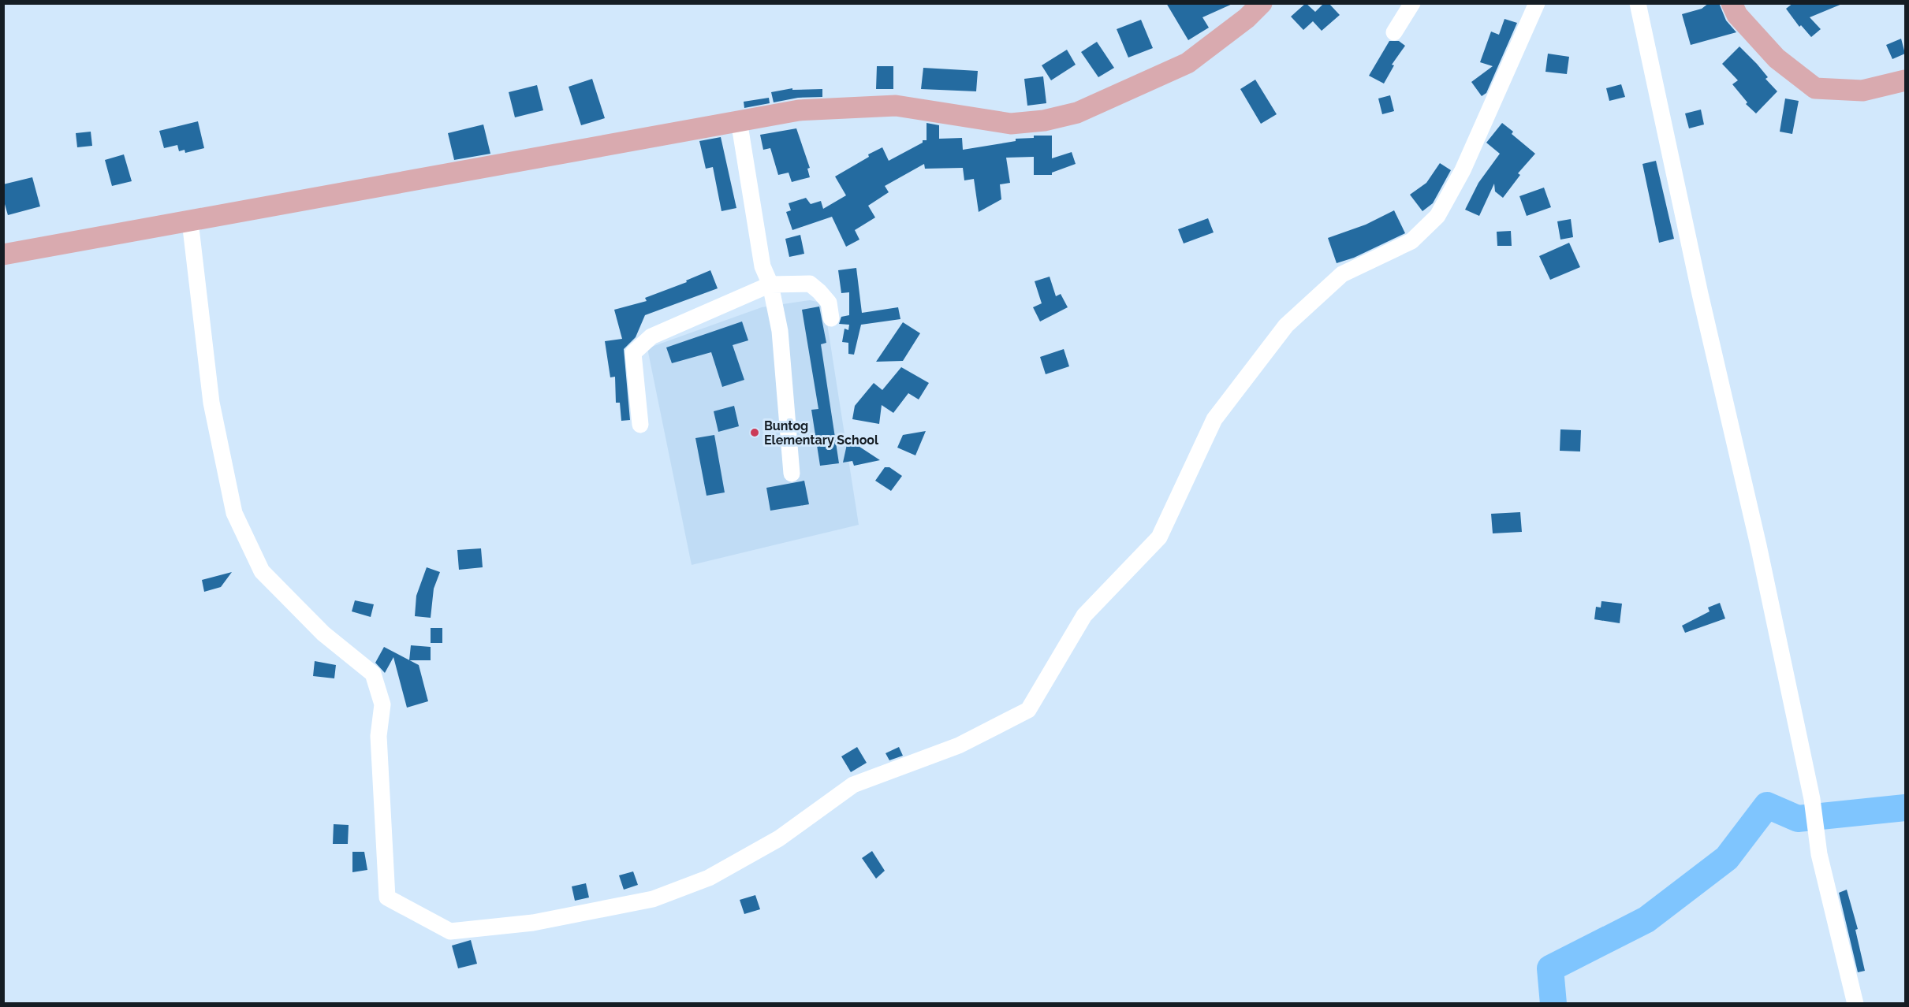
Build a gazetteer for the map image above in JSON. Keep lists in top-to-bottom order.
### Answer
{
  "places": ["Buntog Elementary School"]
}
